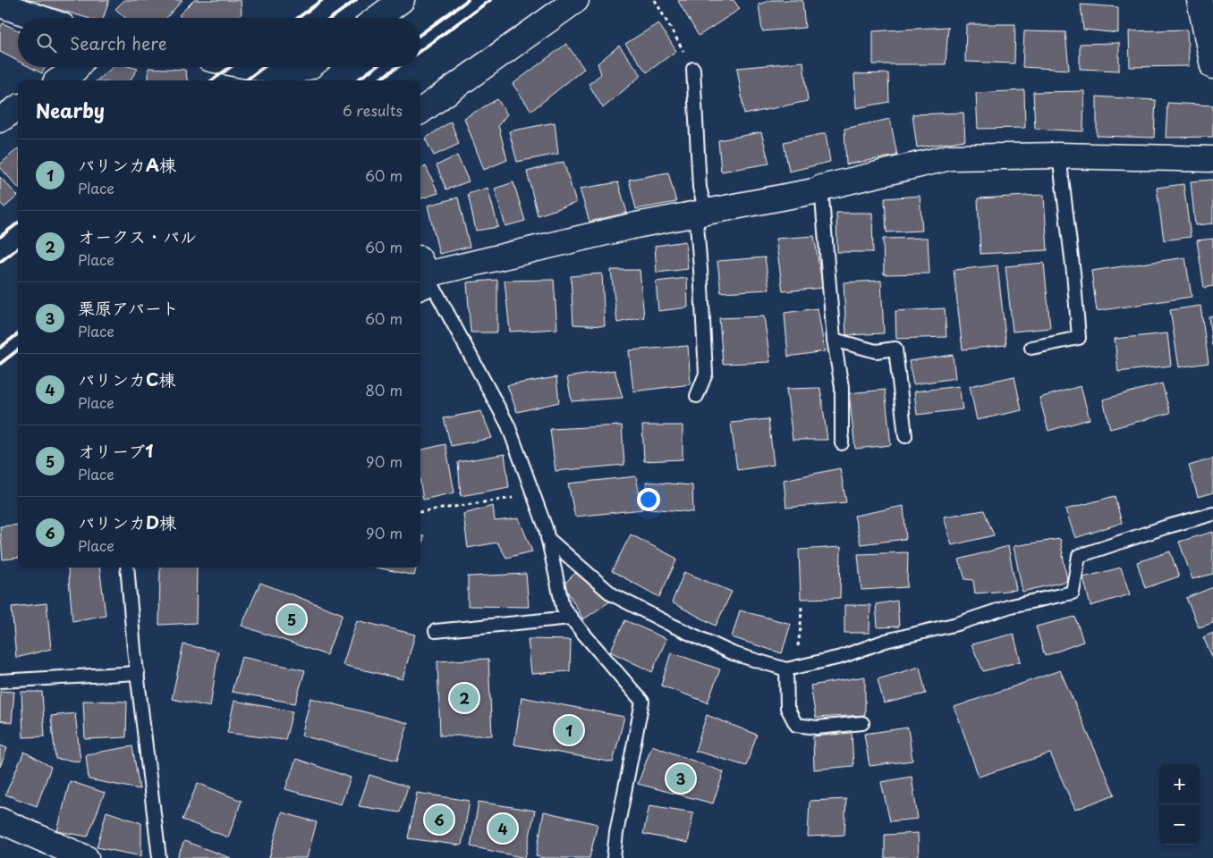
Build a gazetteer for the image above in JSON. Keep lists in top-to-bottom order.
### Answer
{
  "page": {
    "search": "Search here",
    "heading": ["Nearby", "6 results"],
    "list": [
      {
        "mark": "1",
        "name": "パリンカA棟",
        "note": "Place",
        "value": "60 m"
      },
      {
        "mark": "2",
        "name": "オークス・パル",
        "note": "Place",
        "value": "60 m"
      },
      {
        "mark": "3",
        "name": "栗原アパート",
        "note": "Place",
        "value": "60 m"
      },
      {
        "mark": "4",
        "name": "パリンカC棟",
        "note": "Place",
        "value": "80 m"
      },
      {
        "mark": "5",
        "name": "オリーブ1",
        "note": "Place",
        "value": "90 m"
      },
      {
        "mark": "6",
        "name": "パリンカD棟",
        "note": "Place",
        "value": "90 m"
      }
    ],
    "pins": [
      "5",
      "2",
      "1",
      "3",
      "6",
      "4"
    ],
    "map_buttons": ["+", "−"]
  }
}
